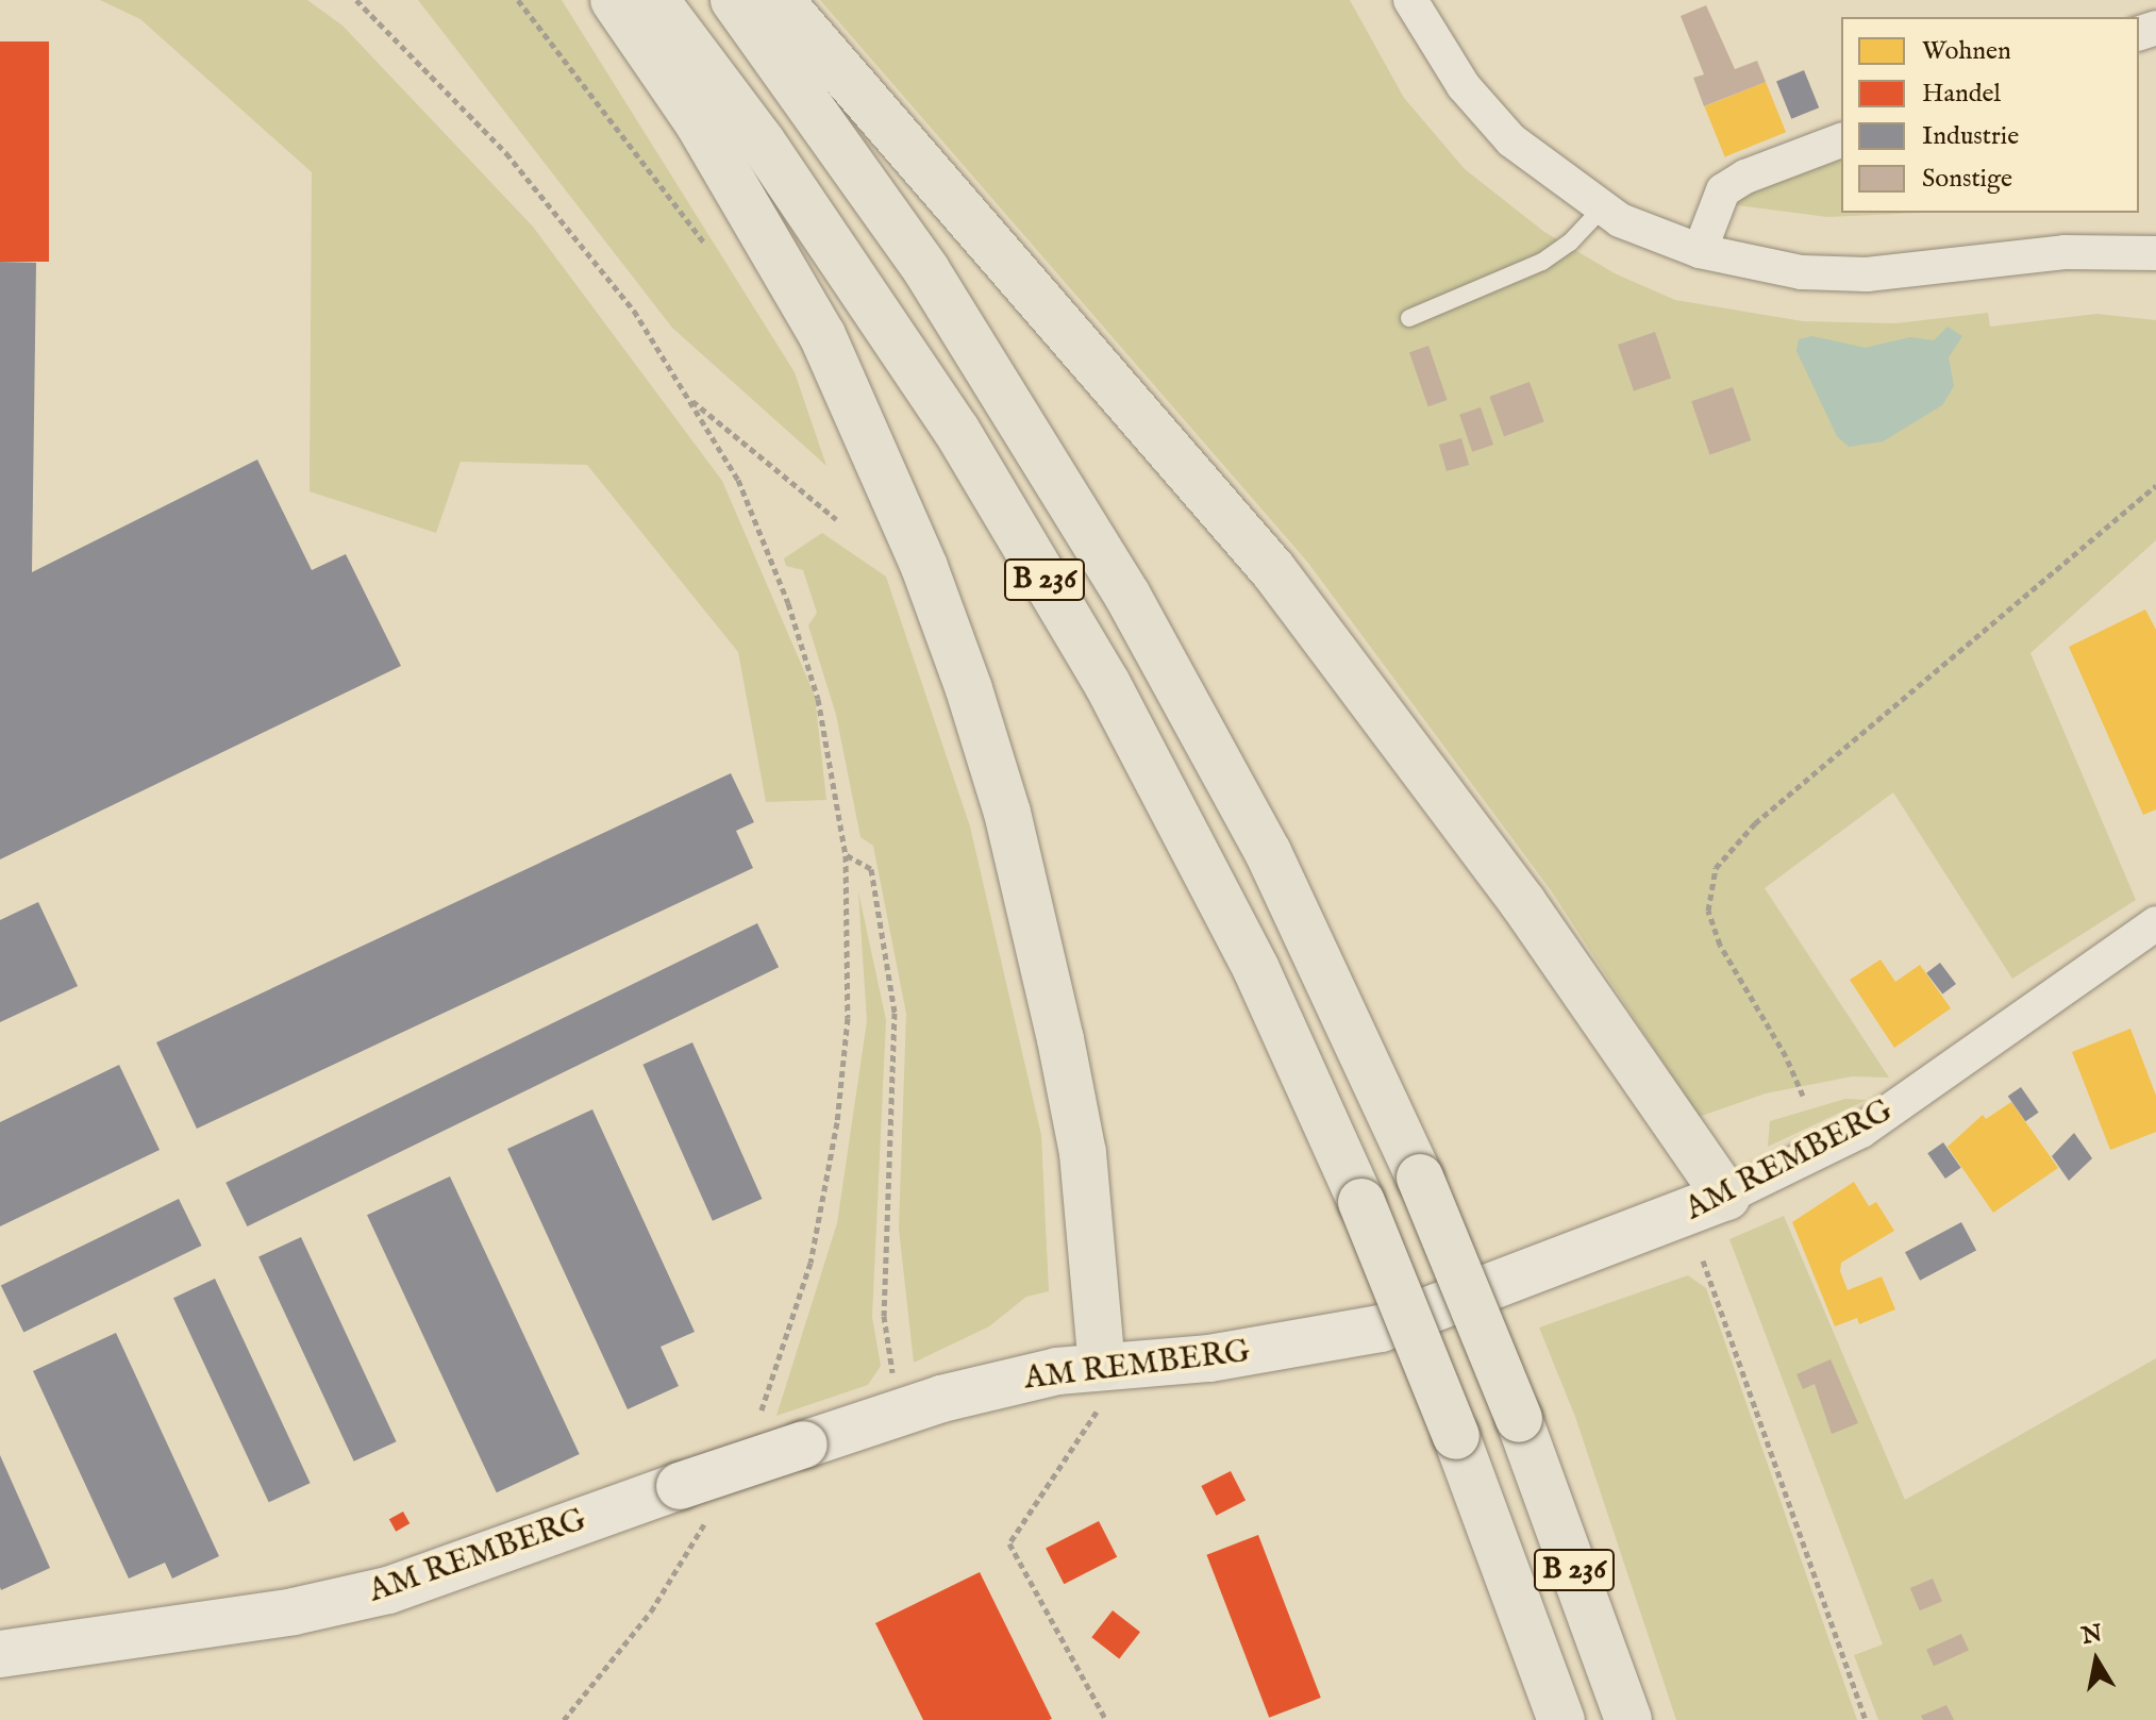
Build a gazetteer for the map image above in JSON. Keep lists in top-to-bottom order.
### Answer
{
  "streets": {
    "highway": ["B 236"],
    "street": ["AM REMBERG"]
  },
  "legend": [
    "Wohnen",
    "Handel",
    "Industrie",
    "Sonstige"
  ],
  "north": "top"
}
